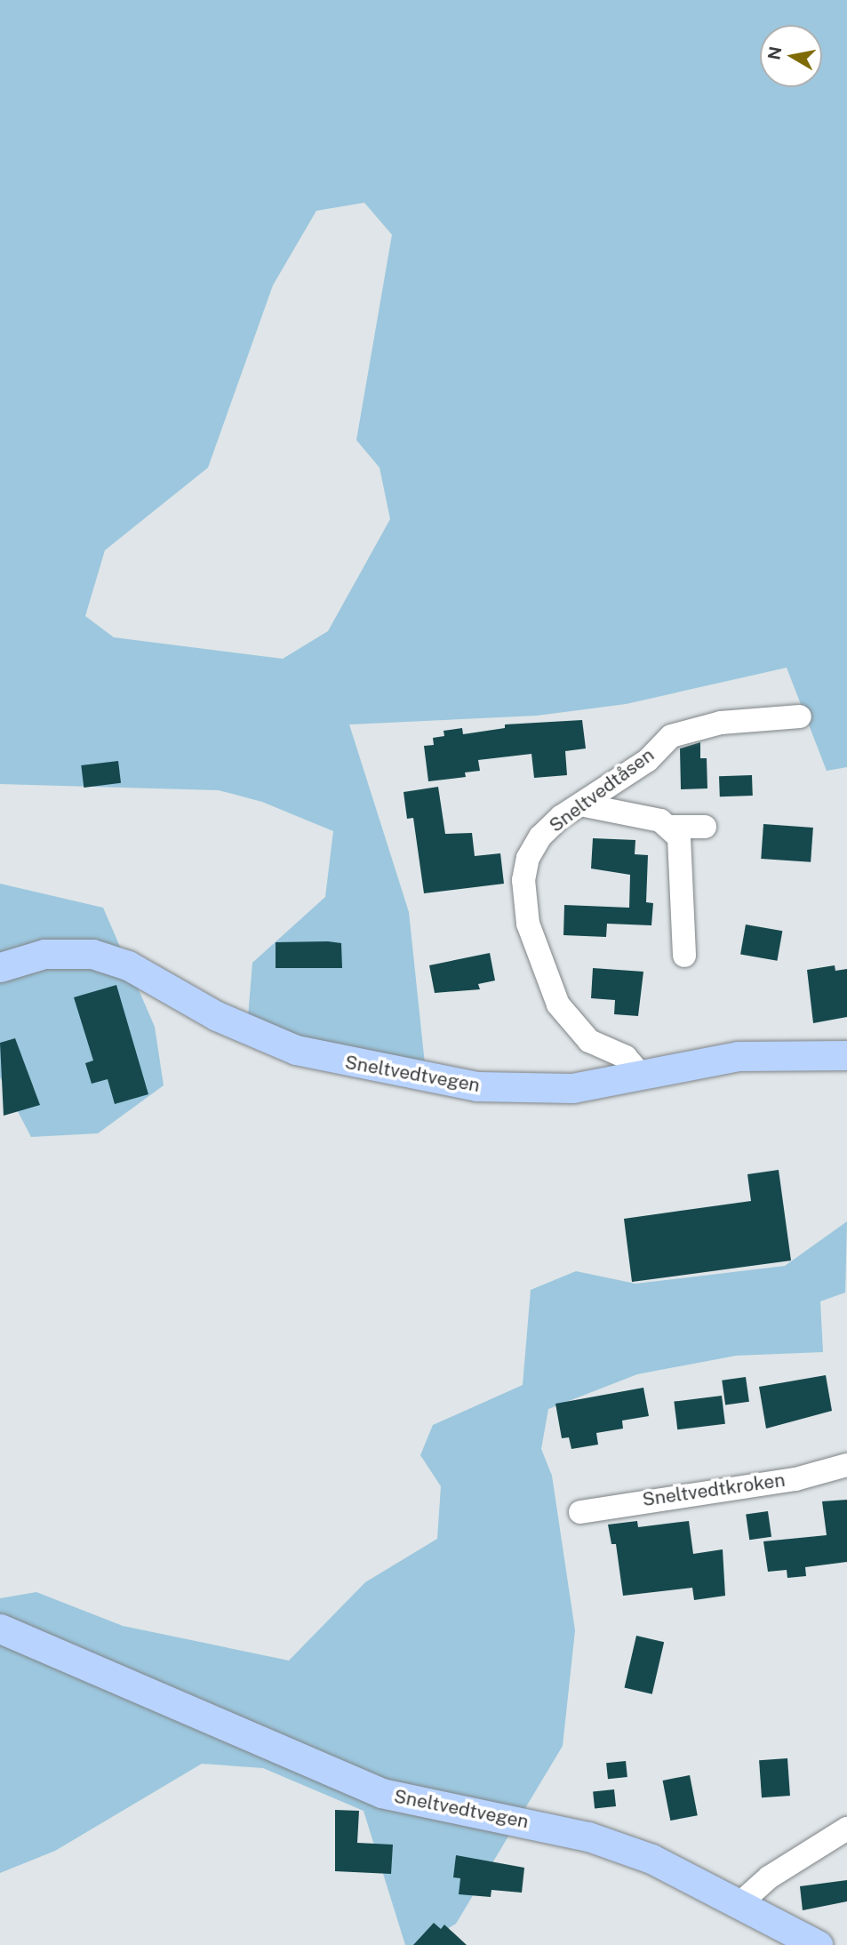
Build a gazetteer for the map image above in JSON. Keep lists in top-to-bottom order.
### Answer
{
  "streets": {
    "main road": ["Sneltvedtvegen"],
    "street": ["Sneltvedtåsen", "Sneltvedtkroken"]
  },
  "crossings": [
    ["Sneltvedtåsen", "Sneltvedtvegen"]
  ],
  "north": "left"
}
